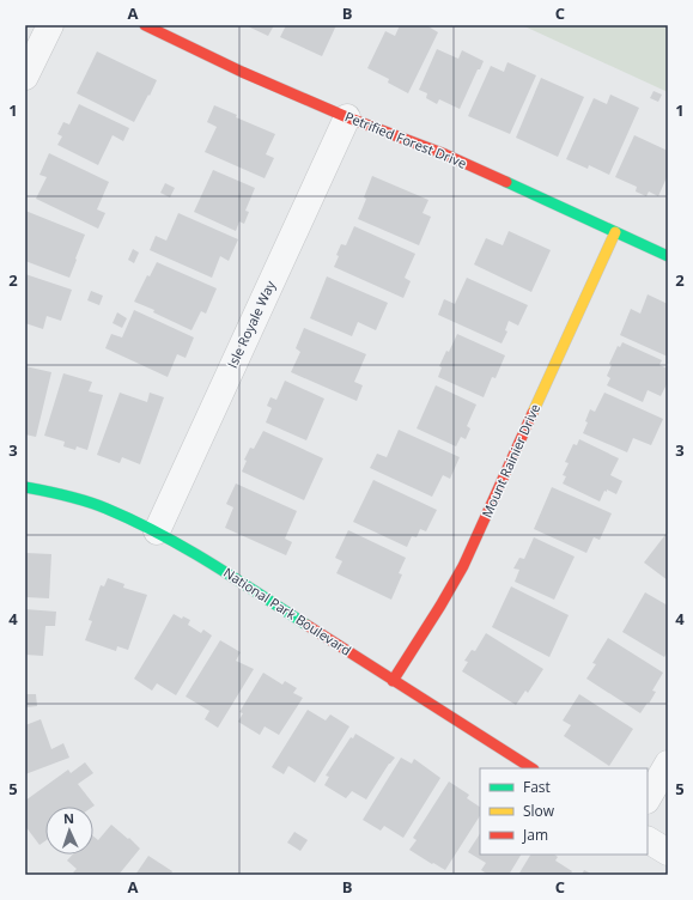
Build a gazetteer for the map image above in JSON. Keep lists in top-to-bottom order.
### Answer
{
  "streets": {
    "street": [
      "Petrified Forest Drive",
      "Isle Royale Way",
      "Mount Rainier Drive",
      "National Park Boulevard"
    ]
  },
  "crossings": [
    ["Petrified Forest Drive", "Isle Royale Way"],
    ["Petrified Forest Drive", "Mount Rainier Drive"],
    ["Isle Royale Way", "National Park Boulevard"],
    ["Mount Rainier Drive", "National Park Boulevard"]
  ],
  "legend": ["Fast", "Slow", "Jam"],
  "north": "top",
  "grid": {
    "columns": ["A", "B", "C"],
    "rows": [
      "1",
      "2",
      "3",
      "4",
      "5"
    ]
  }
}
